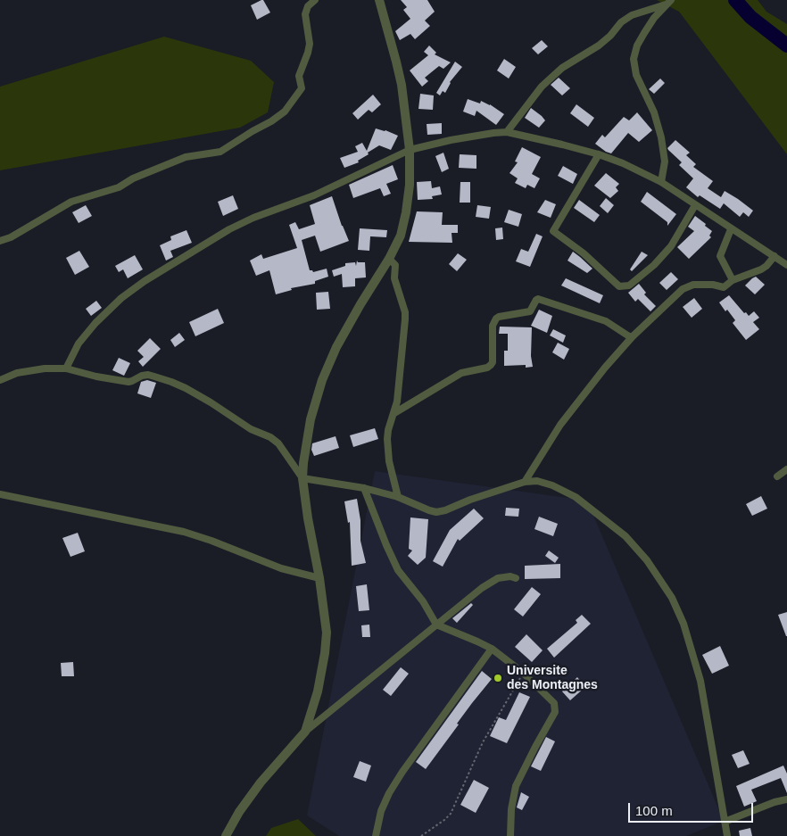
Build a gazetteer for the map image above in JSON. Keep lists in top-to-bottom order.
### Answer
{
  "places": ["Universite des Montagnes"],
  "scale_bar": "100 m"
}
